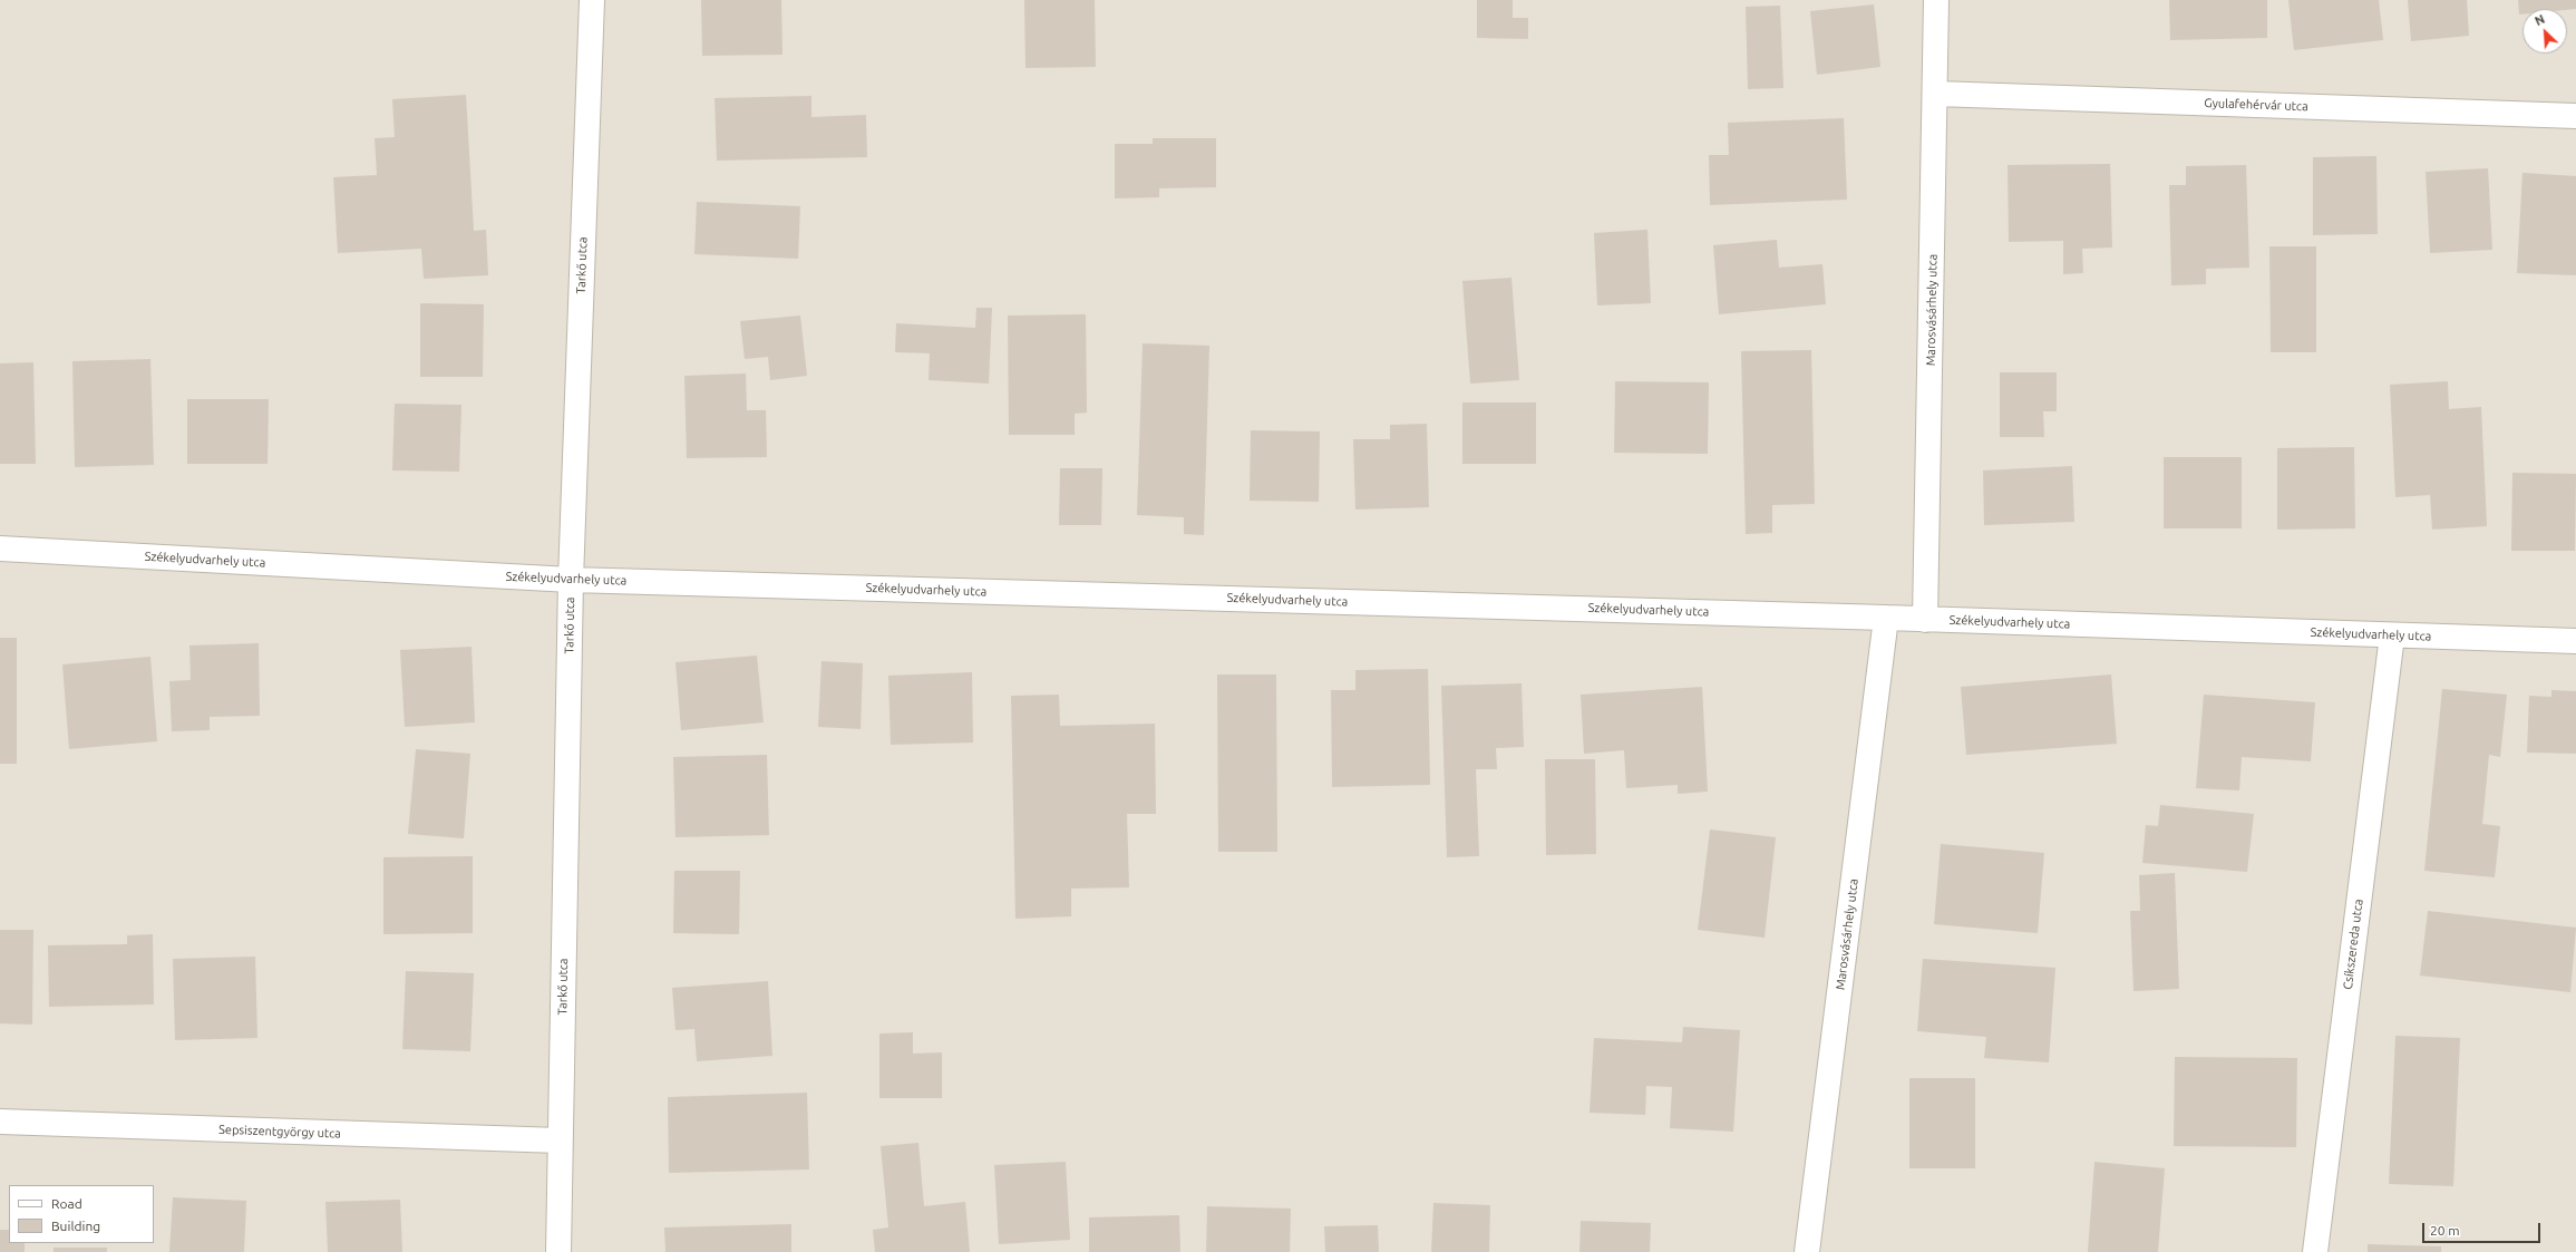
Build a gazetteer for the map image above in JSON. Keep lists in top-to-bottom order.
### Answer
{
  "streets": {
    "street": [
      "Gyulafehérvár utca",
      "Tarkő utca",
      "Marosvásárhely utca",
      "Székelyudvarhely utca",
      "Csíkszereda utca",
      "Sepsiszentgyörgy utca"
    ]
  },
  "crossings": [
    ["Gyulafehérvár utca", "Marosvásárhely utca"],
    ["Tarkő utca", "Székelyudvarhely utca"],
    ["Tarkő utca", "Sepsiszentgyörgy utca"],
    ["Marosvásárhely utca", "Székelyudvarhely utca"],
    ["Székelyudvarhely utca", "Csíkszereda utca"]
  ],
  "legend": ["Road", "Building"],
  "scale_bar": "20 m",
  "north": "top left"
}
